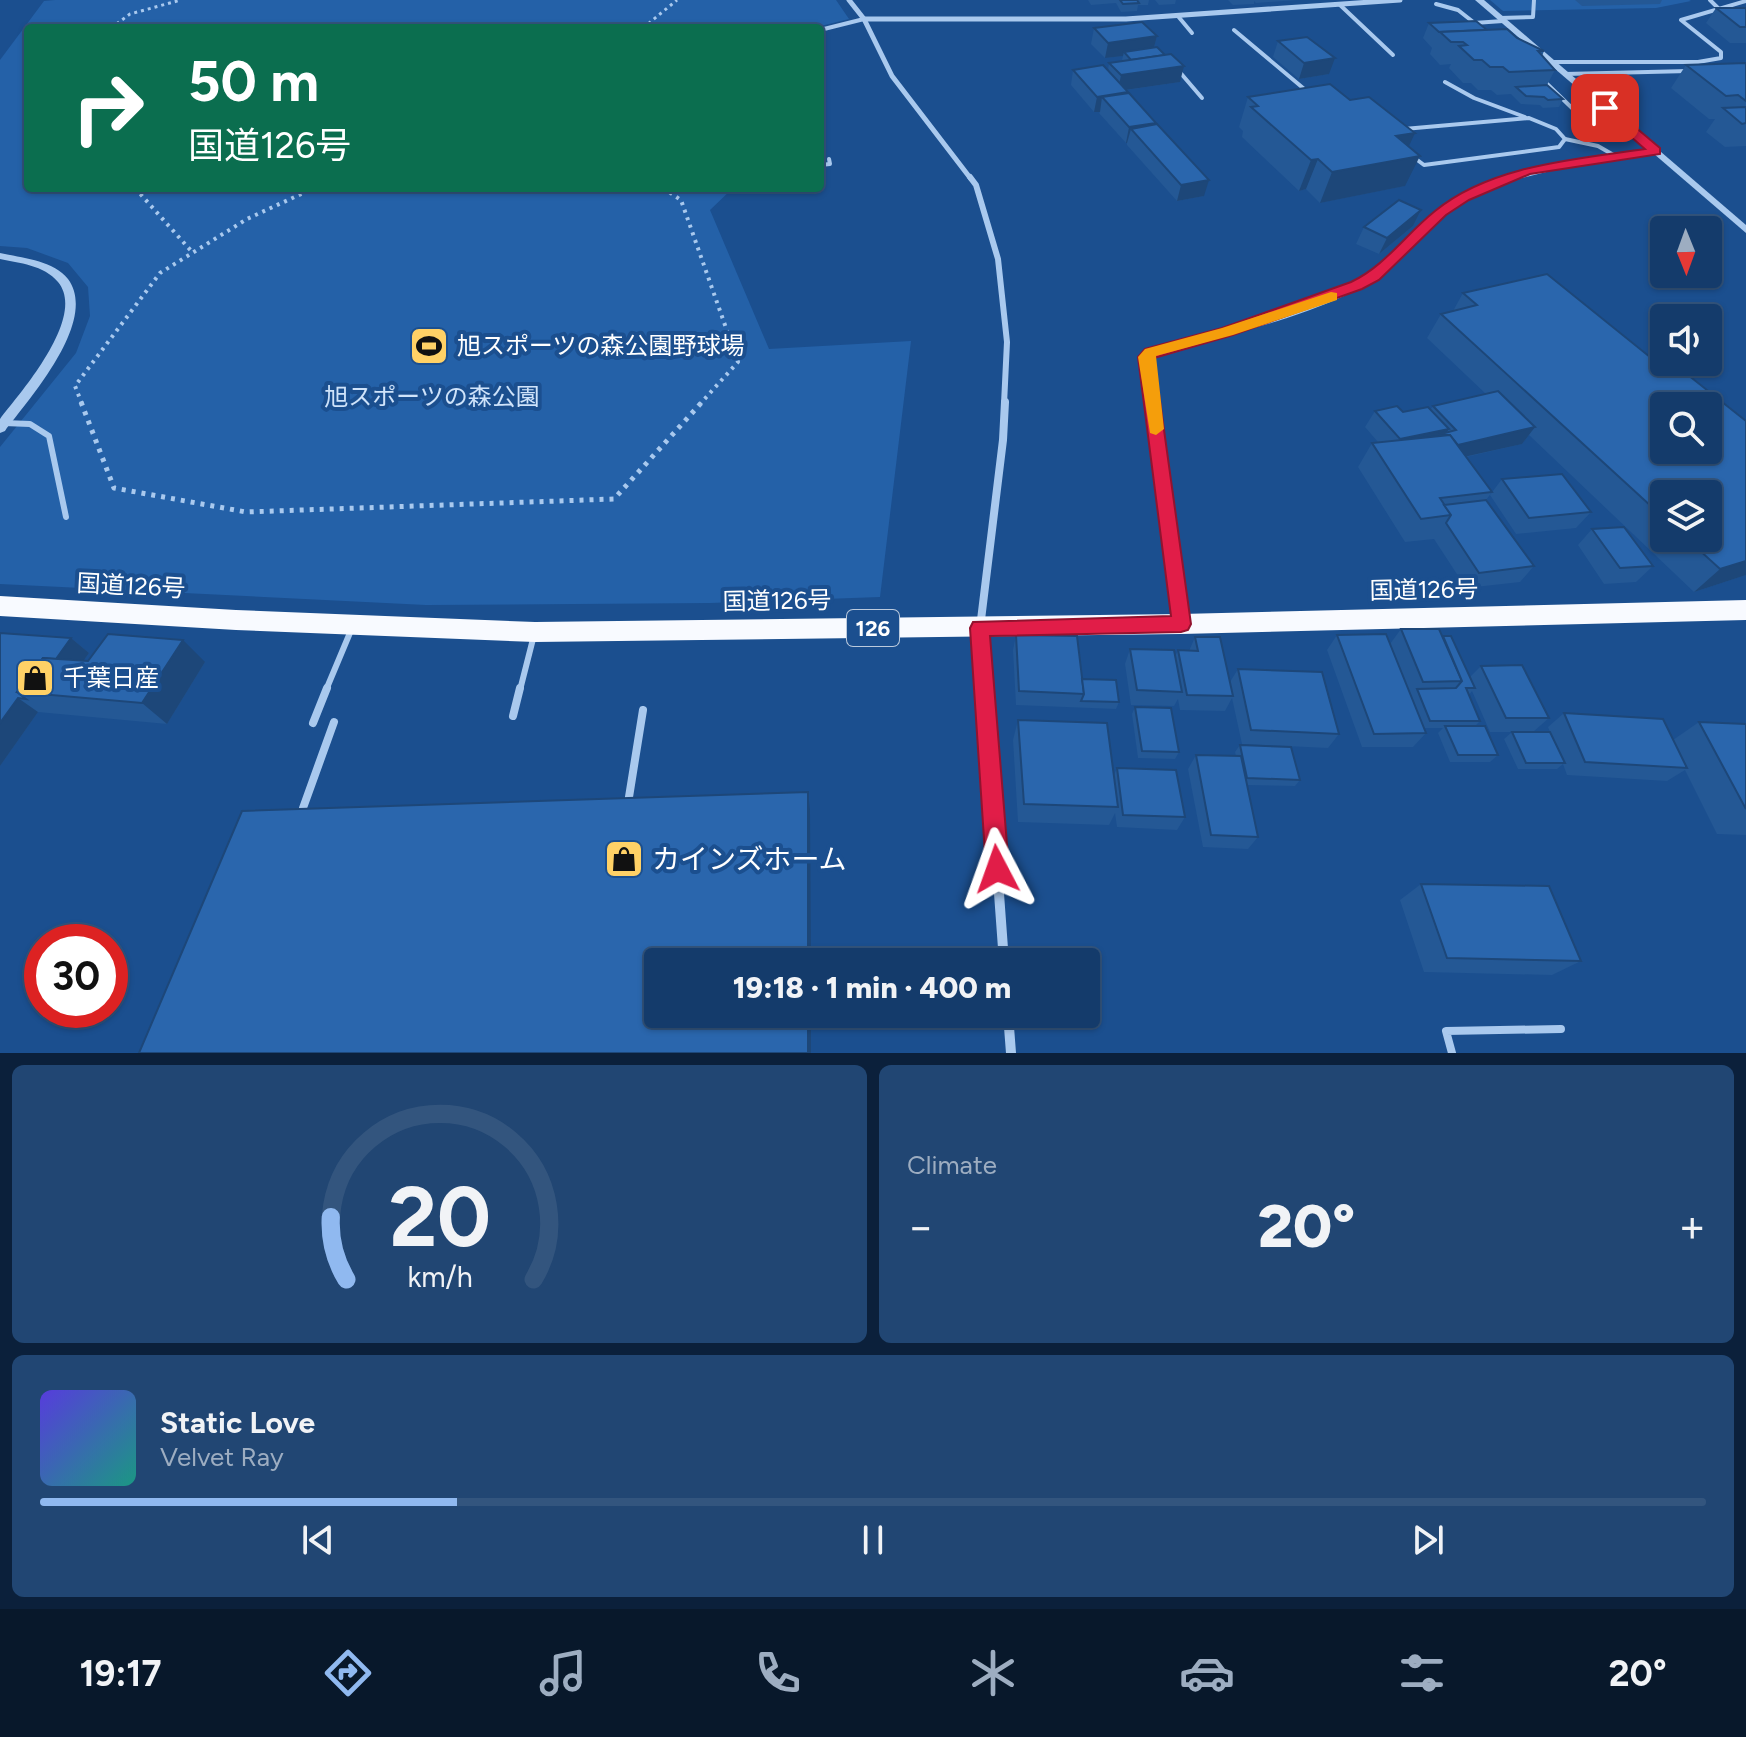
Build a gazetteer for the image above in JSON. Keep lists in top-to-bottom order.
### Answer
{
  "streets": {
    "highway": ["国道126号", "126"]
  },
  "parks": ["旭スポーツの森公園"],
  "places": {
    "sports": ["旭スポーツの森公園野球場"],
    "shop": ["千葉日産", "カインズホーム"]
  },
  "north": "bottom",
  "page": {
    "turn": ["50 m", "国道126号"],
    "limit": "30",
    "trip": "19:18 · 1 min · 400 m",
    "tile": "Climate",
    "heat": ["−", "20°", "+"],
    "song": ["Static Love", "Velvet Ray"],
    "tabs": ["19:17", "20°"],
    "gauge": ["20", "km/h"]
  }
}
